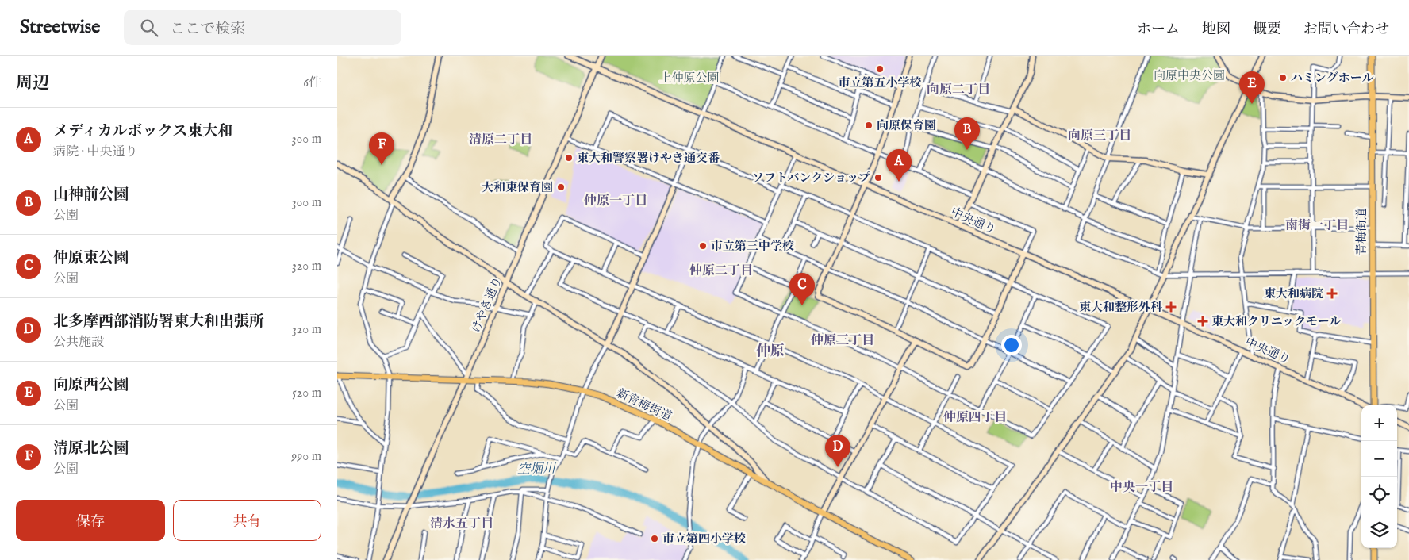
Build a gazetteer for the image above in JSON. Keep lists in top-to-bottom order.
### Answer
{
  "streets": {
    "main road": ["青梅街道", "新青梅街道"],
    "street": ["中央通り", "けやき通り"]
  },
  "crossings": [
    ["中央通り", "けやき通り"],
    ["けやき通り", "新青梅街道"]
  ],
  "districts": [
    "向原二丁目",
    "向原三丁目",
    "清原二丁目",
    "仲原一丁目",
    "南街一丁目",
    "仲原二丁目",
    "仲原三丁目",
    "仲原",
    "仲原四丁目",
    "中央一丁目",
    "清水五丁目"
  ],
  "water": ["空堀川"],
  "parks": ["向原中央公園", "上仲原公園"],
  "places": {
    "other": [
      "市立第五小学校",
      "ハミングホール",
      "向原保育園",
      "東大和警察署けやき通交番",
      "ソフトバンクショップ",
      "大和東保育園",
      "市立第三中学校",
      "市立第四小学校"
    ],
    "health": ["東大和病院", "東大和整形外科", "東大和クリニックモール"]
  },
  "page": {
    "header": "Streetwise",
    "search": "ここで検索",
    "nav": [
      "ホーム",
      "地図",
      "概要",
      "お問い合わせ"
    ],
    "heading": ["周辺", "6件"],
    "pins": [
      "E",
      "B",
      "F",
      "A",
      "C",
      "D"
    ],
    "list": [
      {
        "mark": "A",
        "name": "メディカルボックス東大和",
        "note": "病院 · 中央通り",
        "value": "300 m"
      },
      {
        "mark": "B",
        "name": "山神前公園",
        "note": "公園",
        "value": "300 m"
      },
      {
        "mark": "C",
        "name": "仲原東公園",
        "note": "公園",
        "value": "320 m"
      },
      {
        "mark": "D",
        "name": "北多摩西部消防署東大和出張所",
        "note": "公共施設",
        "value": "320 m"
      },
      {
        "mark": "E",
        "name": "向原西公園",
        "note": "公園",
        "value": "520 m"
      },
      {
        "mark": "F",
        "name": "清原北公園",
        "note": "公園",
        "value": "990 m"
      }
    ],
    "map_buttons": ["+", "−"],
    "buttons": ["保存", "共有"]
  }
}
